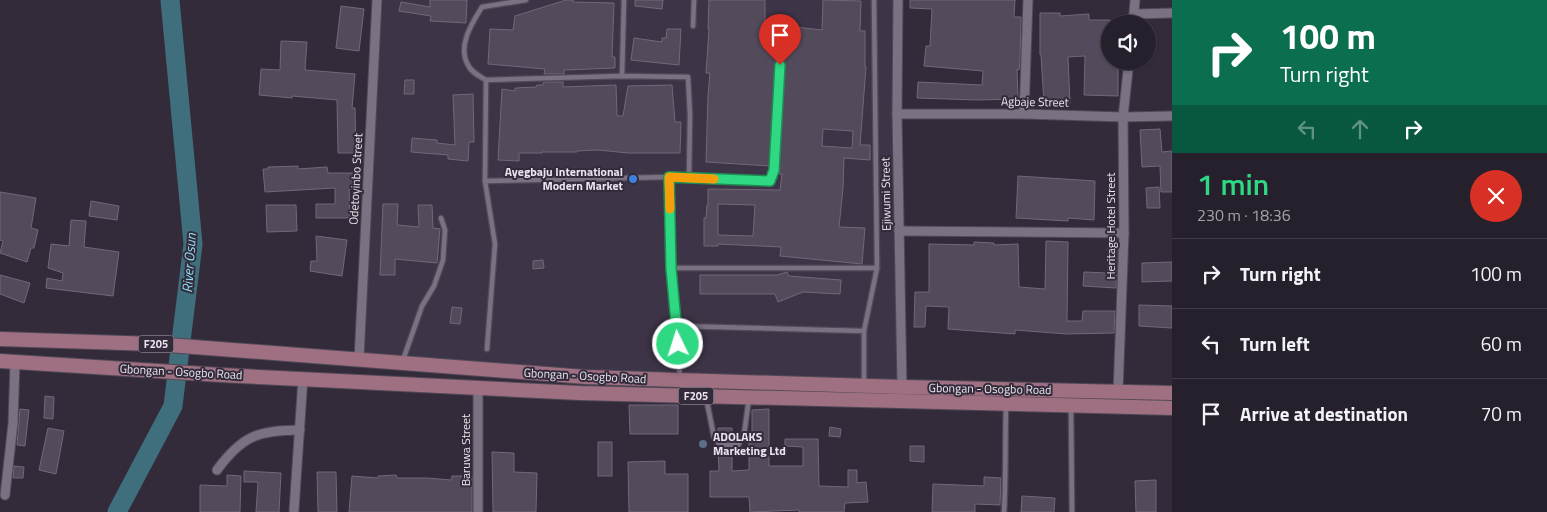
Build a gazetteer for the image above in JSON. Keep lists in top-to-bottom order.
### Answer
{
  "streets": {
    "main road": ["F205", "Gbongan - Osogbo Road"],
    "street": [
      "Agbaje Street",
      "Odetoyinbo Street",
      "Ejiwumi Street",
      "Heritage Hotel Street",
      "Baruwa Street"
    ]
  },
  "crossings": [
    ["Agbaje Street", "Ejiwumi Street"],
    ["Agbaje Street", "Heritage Hotel Street"],
    ["Odetoyinbo Street", "Gbongan - Osogbo Road"],
    ["Ejiwumi Street", "Gbongan - Osogbo Road"],
    ["Heritage Hotel Street", "Gbongan - Osogbo Road"],
    ["Gbongan - Osogbo Road", "Baruwa Street"]
  ],
  "water": ["River Osun"],
  "places": ["Ayegbaju International Modern Market", "ADOLAKS Marketing Ltd"],
  "page": {
    "turn": ["100 m", "Turn right"],
    "heading": ["1 min", "230 m · 18:36"],
    "list": [
      {
        "name": "Turn right",
        "value": "100 m"
      },
      {
        "name": "Turn left",
        "value": "60 m"
      },
      {
        "name": "Arrive at destination",
        "value": "70 m"
      }
    ]
  }
}
